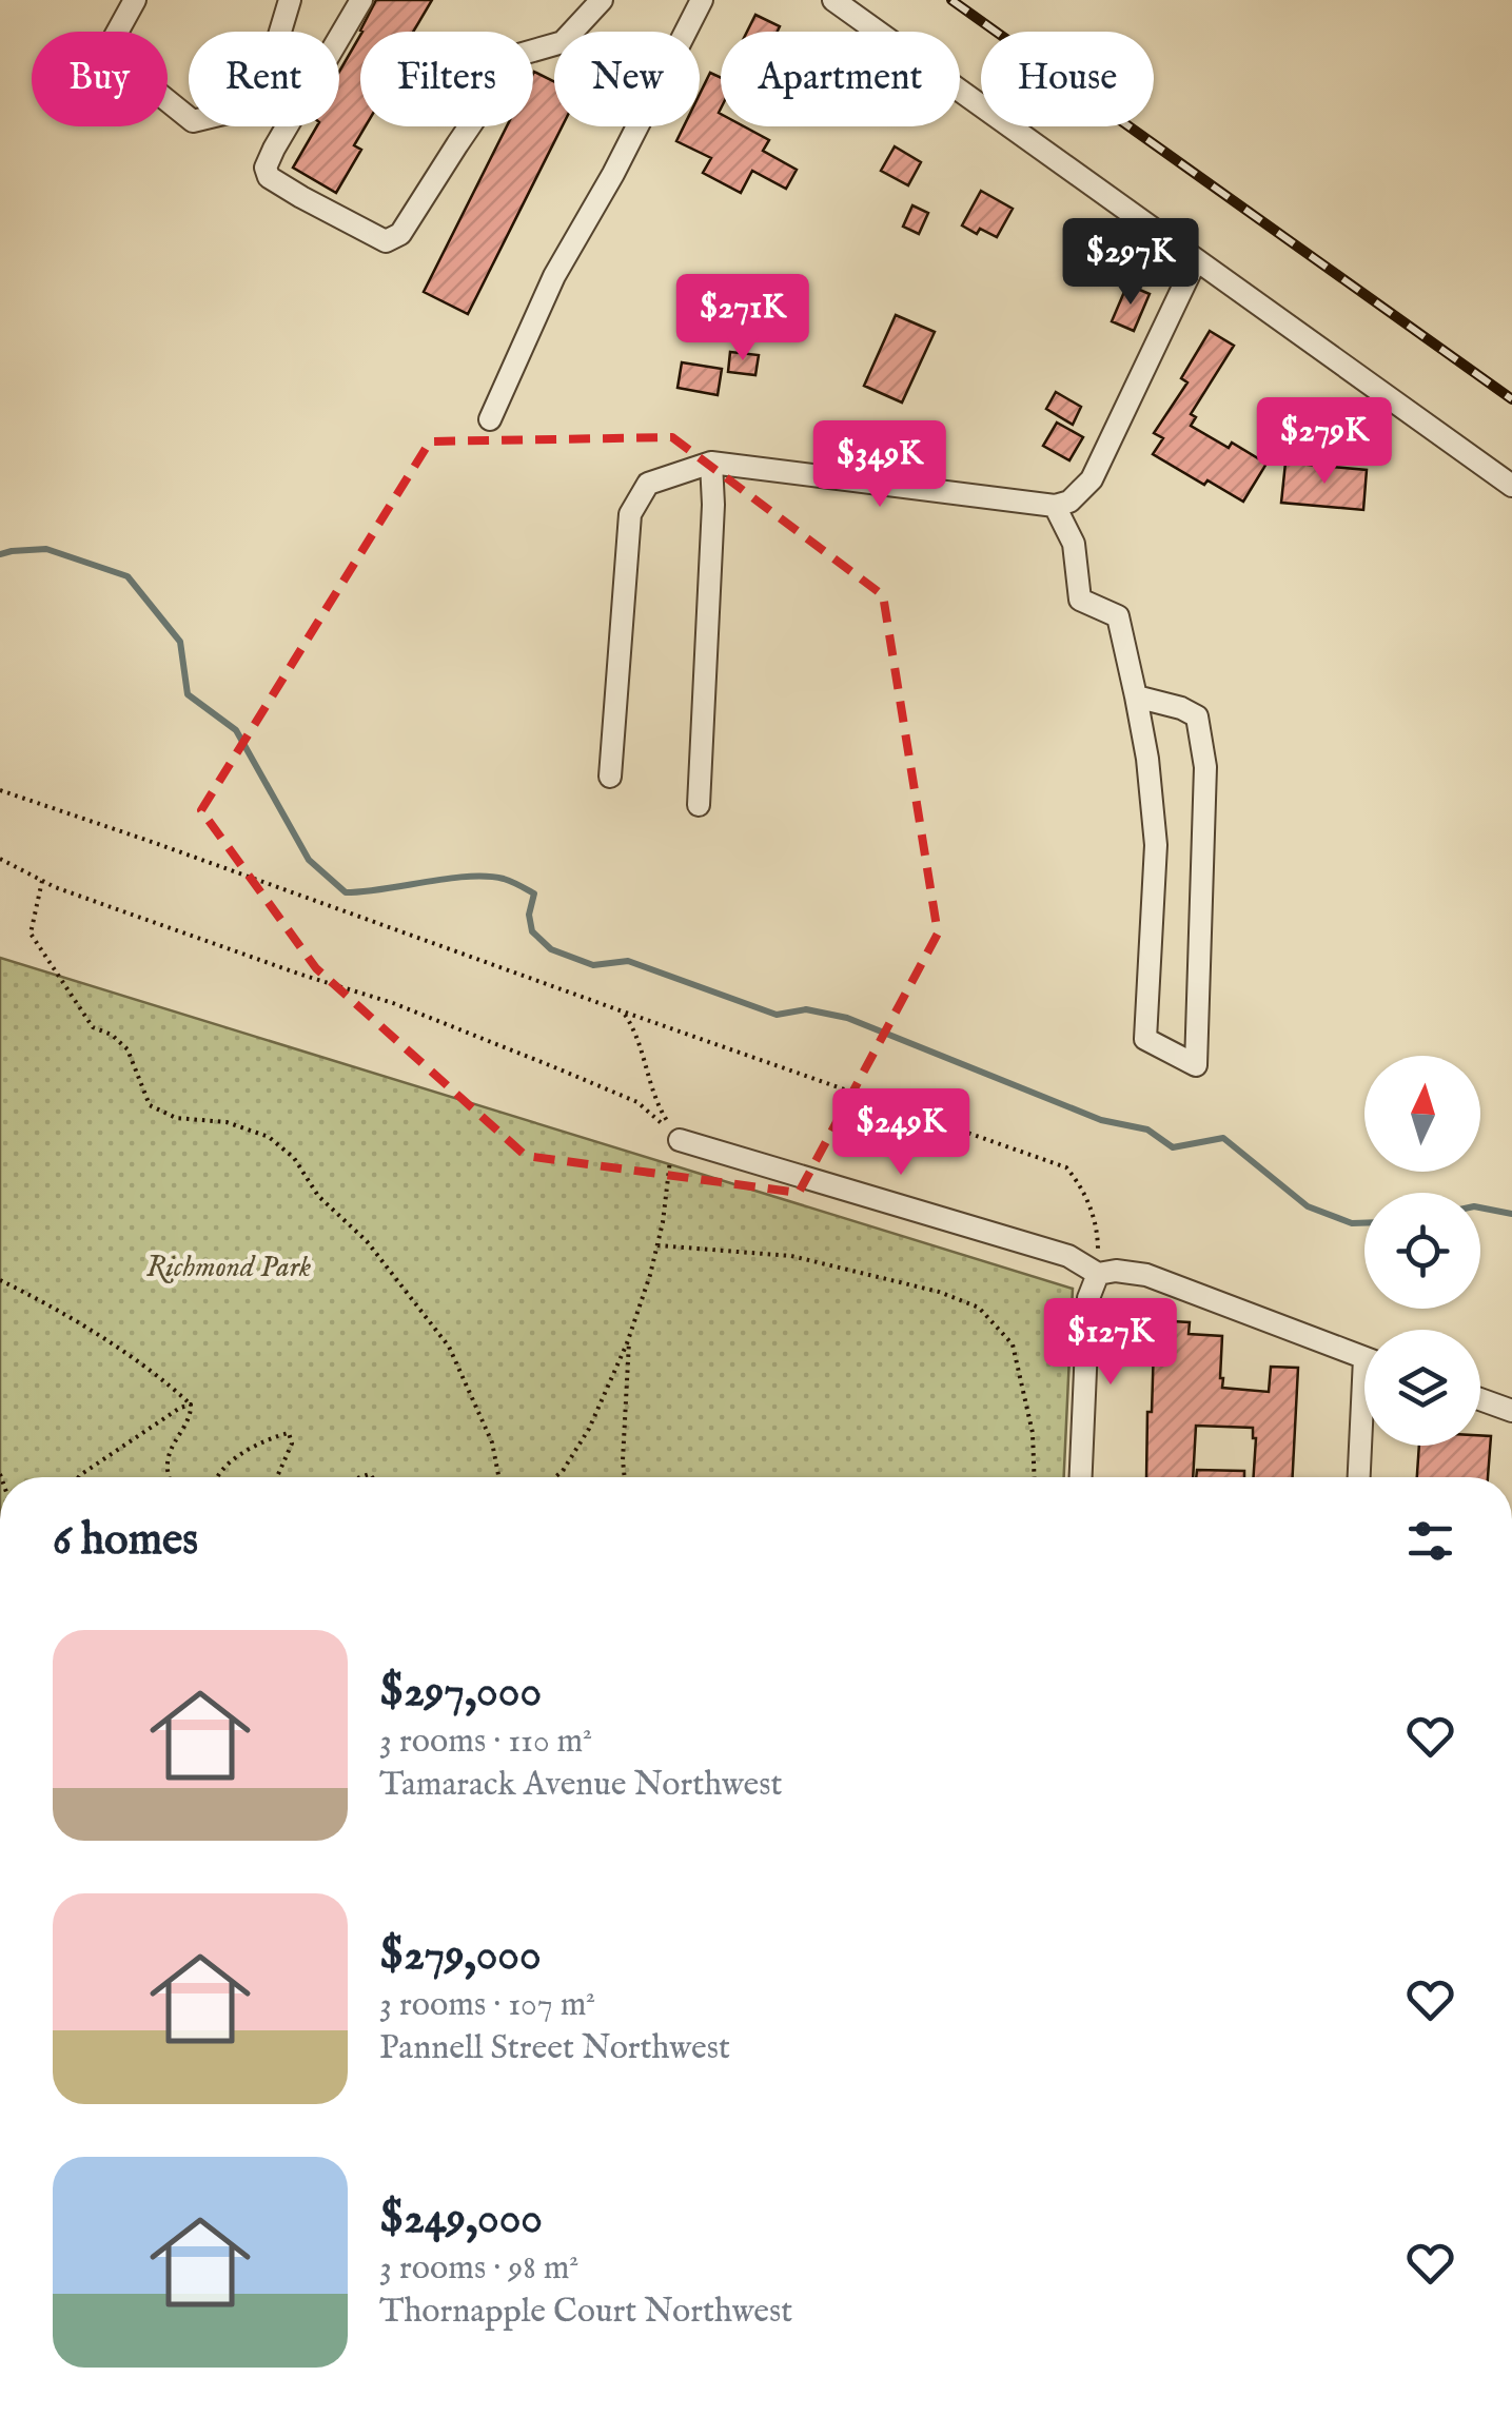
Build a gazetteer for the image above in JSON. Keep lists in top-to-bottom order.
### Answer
{
  "parks": ["Richmond Park"],
  "north": "top",
  "page": {
    "chip": [
      "Buy",
      "Rent",
      "Filters",
      "New",
      "Apartment",
      "House"
    ],
    "price": [
      "$297K",
      "$271K",
      "$279K",
      "$349K",
      "$249K",
      "$127K"
    ],
    "heading": "6 homes",
    "list": [
      {
        "name": "$297,000",
        "note": "3 rooms · 110 m² · Tamarack Avenue Northwest"
      },
      {
        "name": "$279,000",
        "note": "3 rooms · 107 m² · Pannell Street Northwest"
      },
      {
        "name": "$249,000",
        "note": "3 rooms · 98 m² · Thornapple Court Northwest"
      }
    ]
  }
}
